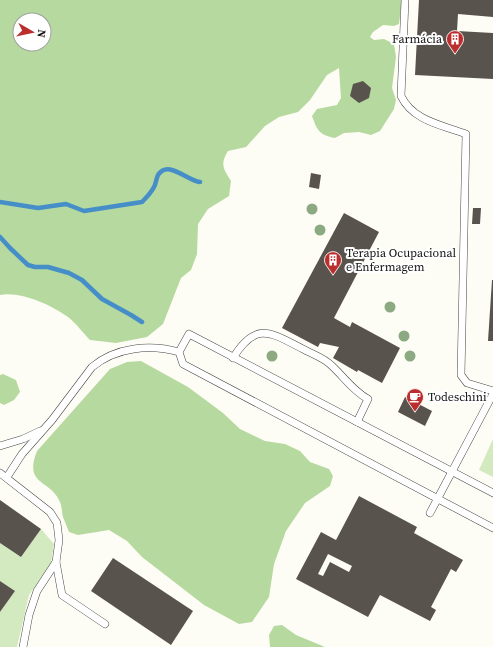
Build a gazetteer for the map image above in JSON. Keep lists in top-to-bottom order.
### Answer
{
  "places": {
    "building": ["Farmácia", "Terapia Ocupacional e Enfermagem"],
    "cafe": ["Todeschini"]
  },
  "north": "right"
}
